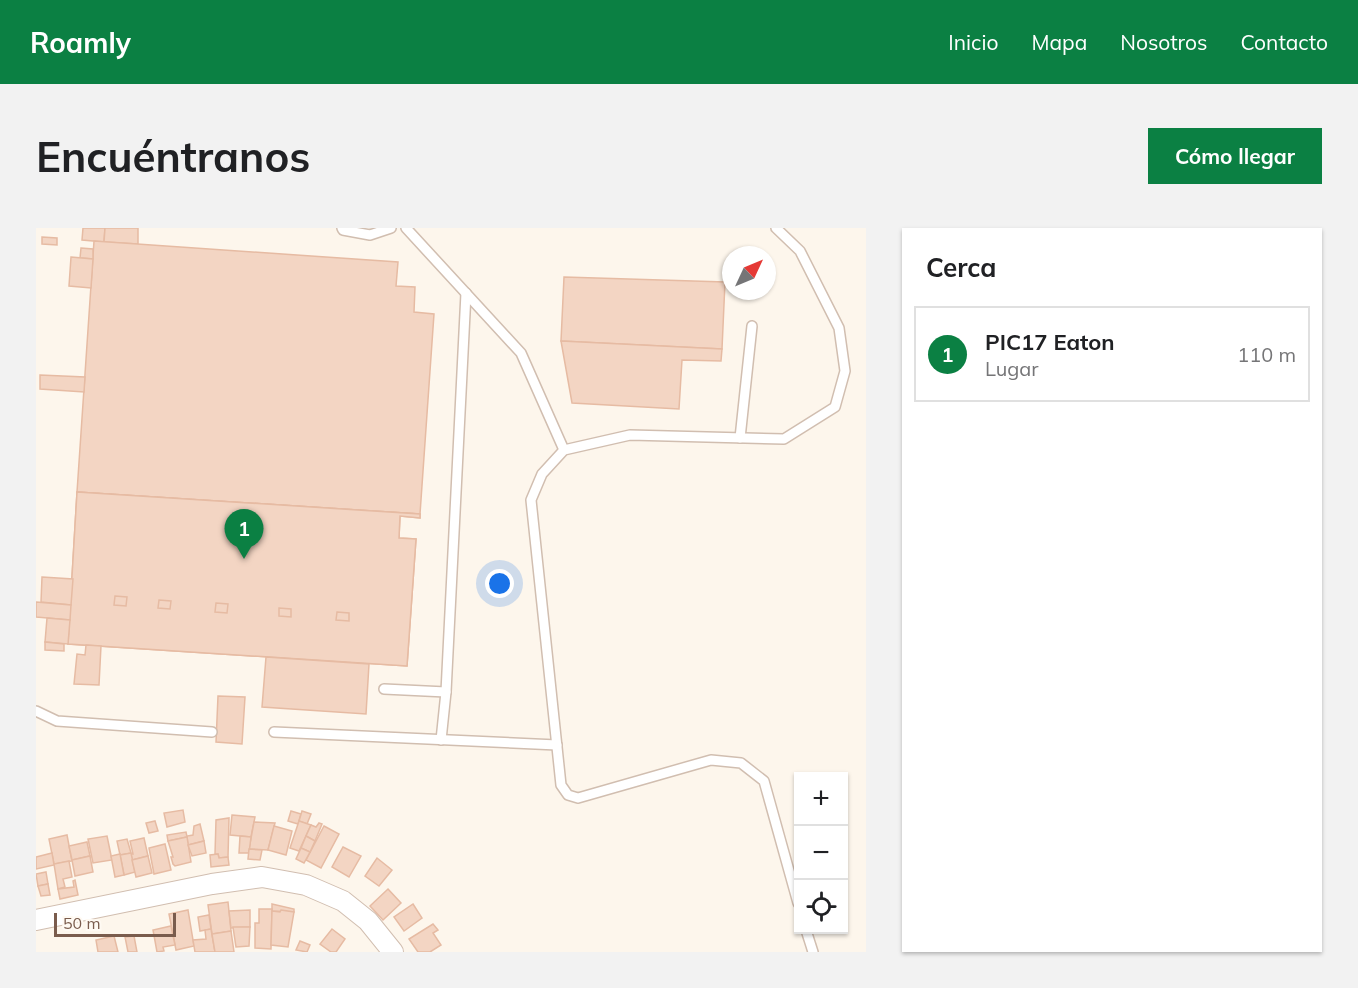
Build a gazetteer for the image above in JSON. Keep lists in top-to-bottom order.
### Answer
{
  "scale_bar": "50 m",
  "north": "top right",
  "page": {
    "header": "Roamly",
    "nav": [
      "Inicio",
      "Mapa",
      "Nosotros",
      "Contacto"
    ],
    "buttons": "Cómo llegar",
    "title": "Encuéntranos",
    "heading": "Cerca",
    "list": [
      {
        "mark": "1",
        "name": "PIC17 Eaton",
        "note": "Lugar",
        "value": "110 m"
      }
    ],
    "pins": "1",
    "map_buttons": ["+", "−"],
    "scale": "50 m"
  }
}
